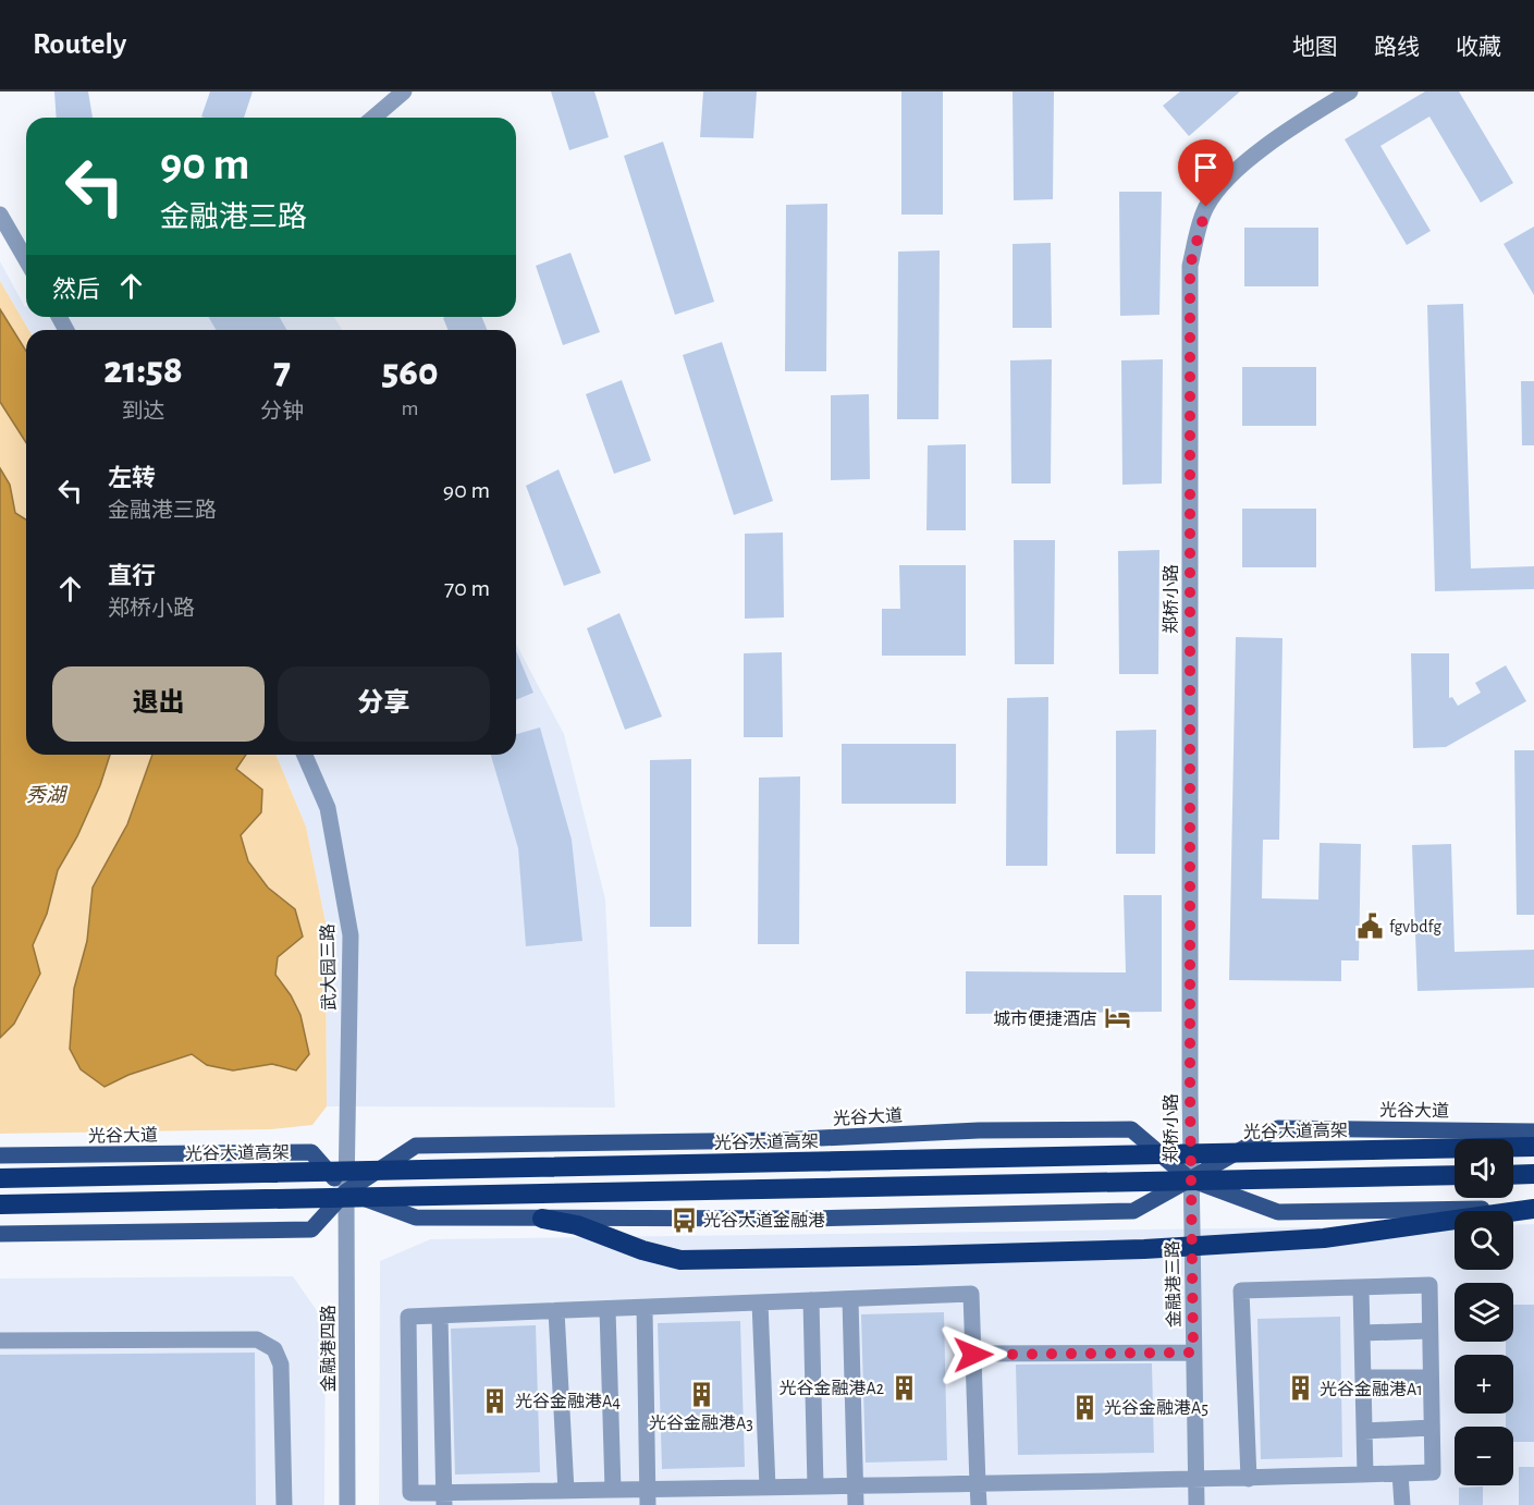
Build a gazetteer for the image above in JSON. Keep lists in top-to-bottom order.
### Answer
{
  "streets": {
    "highway": ["光谷大道高架"],
    "main road": ["光谷大道"],
    "street": [
      "郑桥小路",
      "武大园三路",
      "金融港三路",
      "金融港四路"
    ]
  },
  "crossings": [
    ["郑桥小路", "光谷大道"],
    ["郑桥小路", "金融港三路"],
    ["武大园三路", "光谷大道"],
    ["武大园三路", "金融港四路"],
    ["光谷大道", "金融港三路"],
    ["光谷大道", "金融港四路"]
  ],
  "water": ["秀湖"],
  "places": {
    "public building": ["fgvbdfg"],
    "hotel": ["城市便捷酒店"],
    "bus stop": ["光谷大道金融港"],
    "building": [
      "光谷金融港A2",
      "光谷金融港A1",
      "光谷金融港A3",
      "光谷金融港A4",
      "光谷金融港A5"
    ]
  },
  "page": {
    "header": "Routely",
    "nav": ["地图", "路线", "收藏"],
    "turn": ["90 m", "金融港三路"],
    "then": "然后",
    "eta": [
      "21:58",
      "到达",
      "7",
      "分钟",
      "560",
      "m"
    ],
    "list": [
      {
        "name": "左转",
        "note": "金融港三路",
        "value": "90 m"
      },
      {
        "name": "直行",
        "note": "郑桥小路",
        "value": "70 m"
      }
    ],
    "buttons": ["退出", "分享"],
    "map_buttons": ["+", "−"]
  }
}
